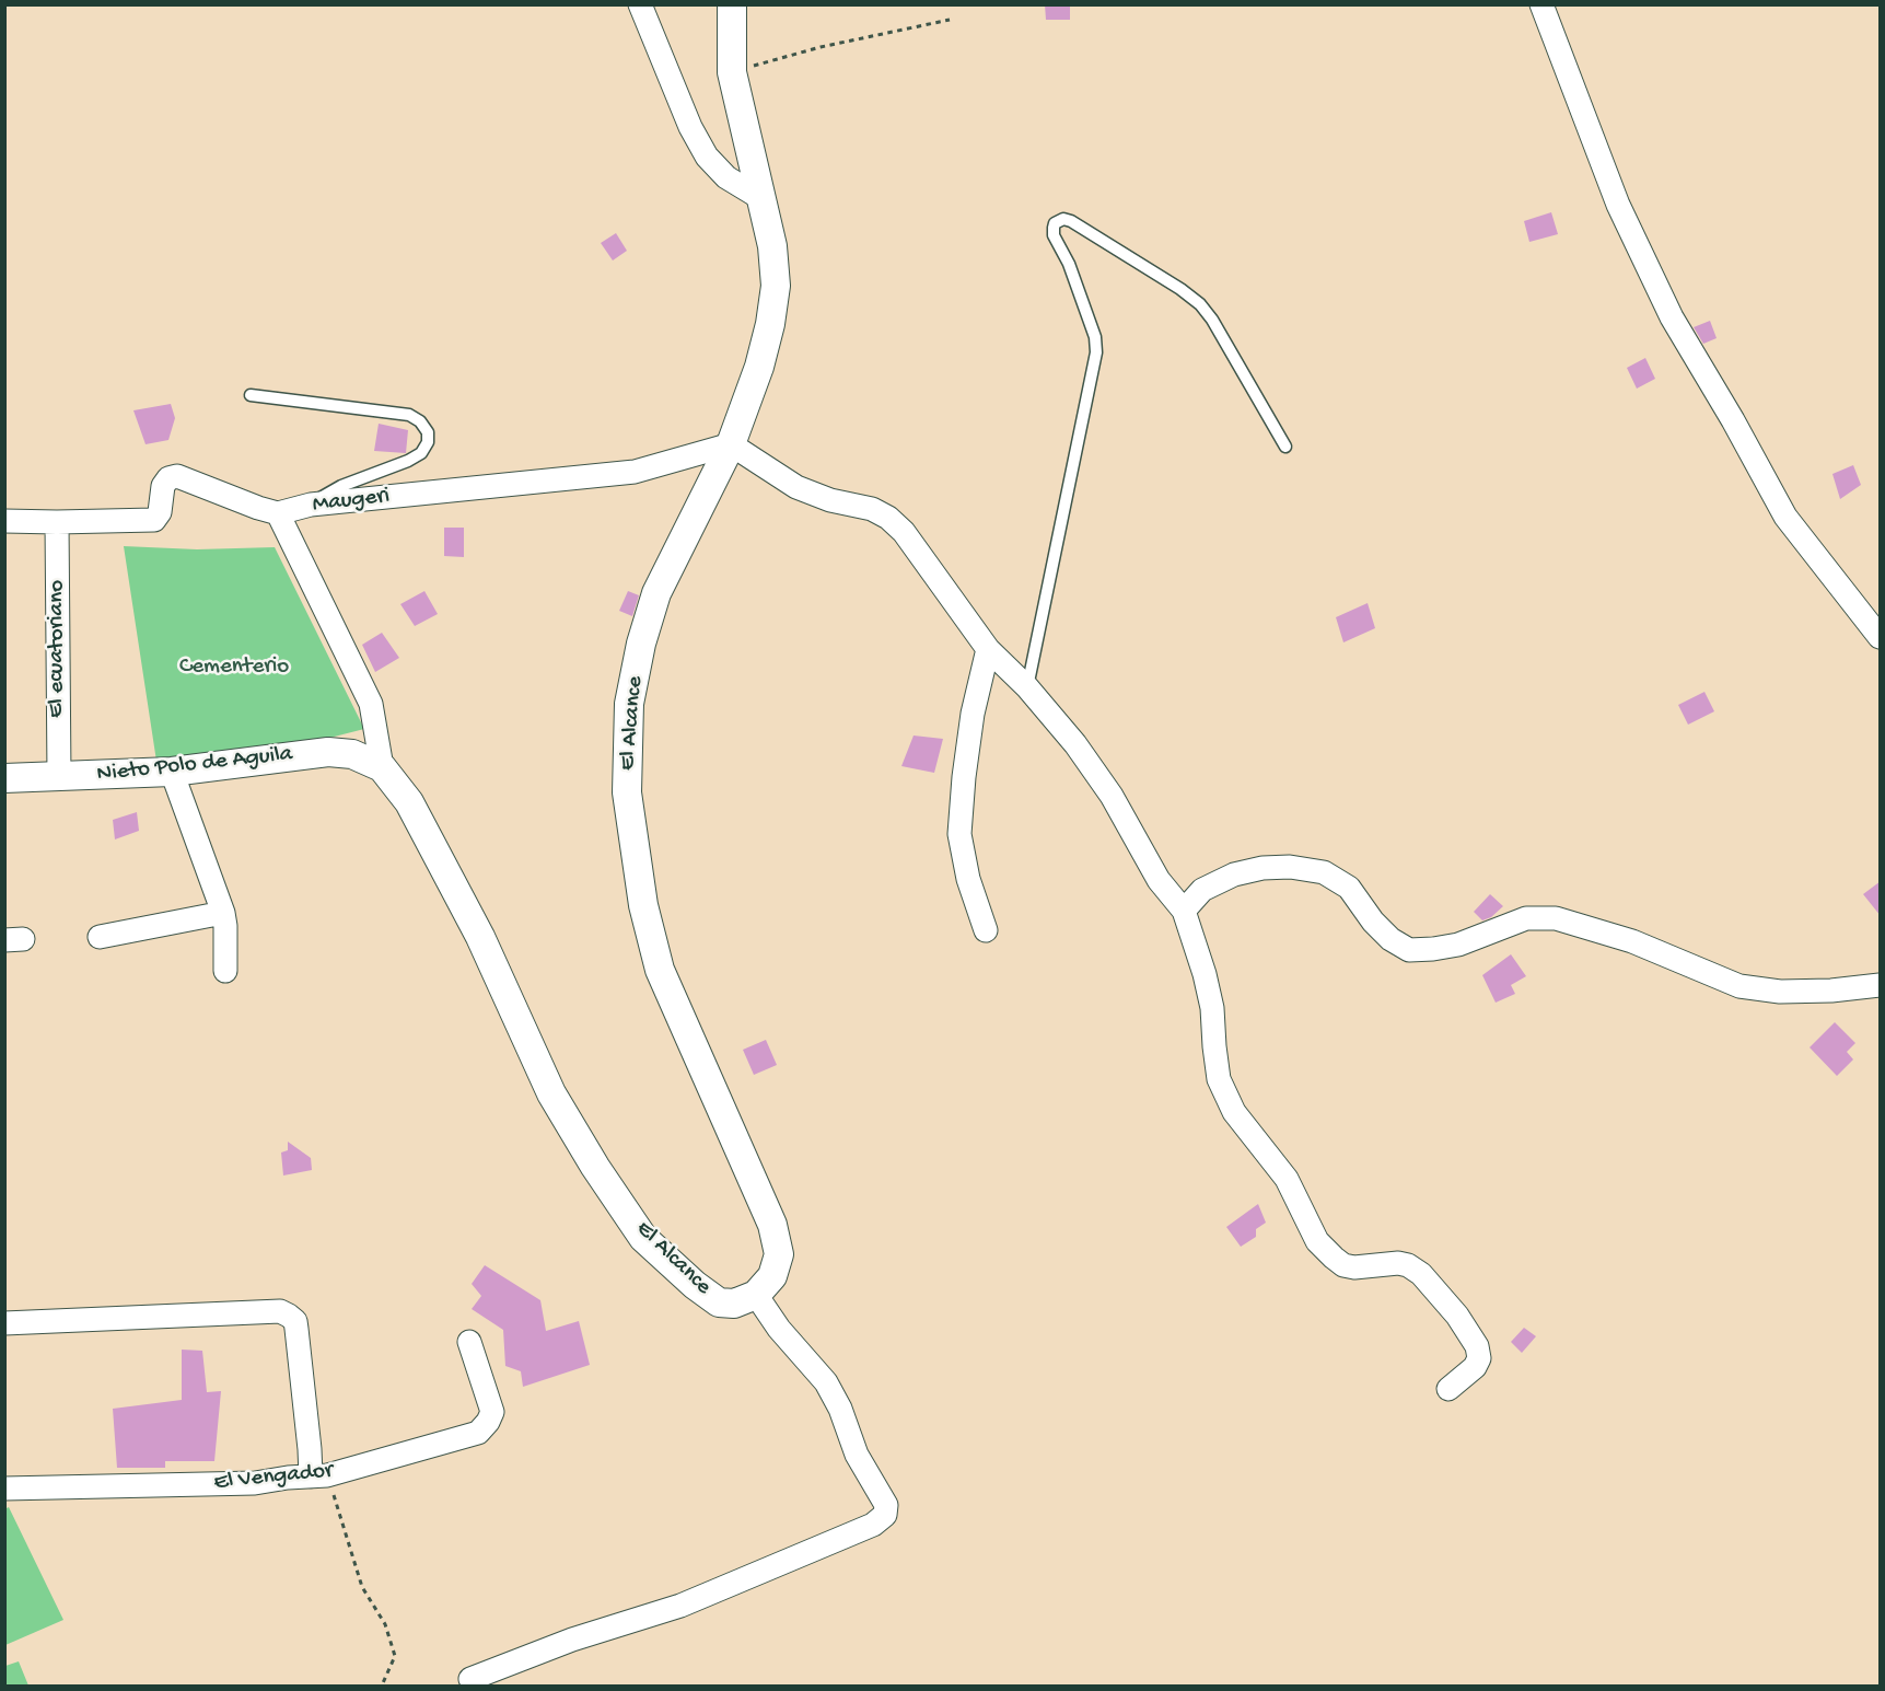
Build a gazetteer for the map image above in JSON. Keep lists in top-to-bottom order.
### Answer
{
  "streets": {
    "street": [
      "Maugeri",
      "El ecuatoriano",
      "El Alcance",
      "Nieto Polo de Aguila",
      "El Vengador"
    ]
  },
  "crossings": [
    ["Maugeri", "El Alcance"],
    ["El ecuatoriano", "Nieto Polo de Aguila"],
    ["El Alcance", "Nieto Polo de Aguila"]
  ],
  "parks": ["Cementerio"]
}
